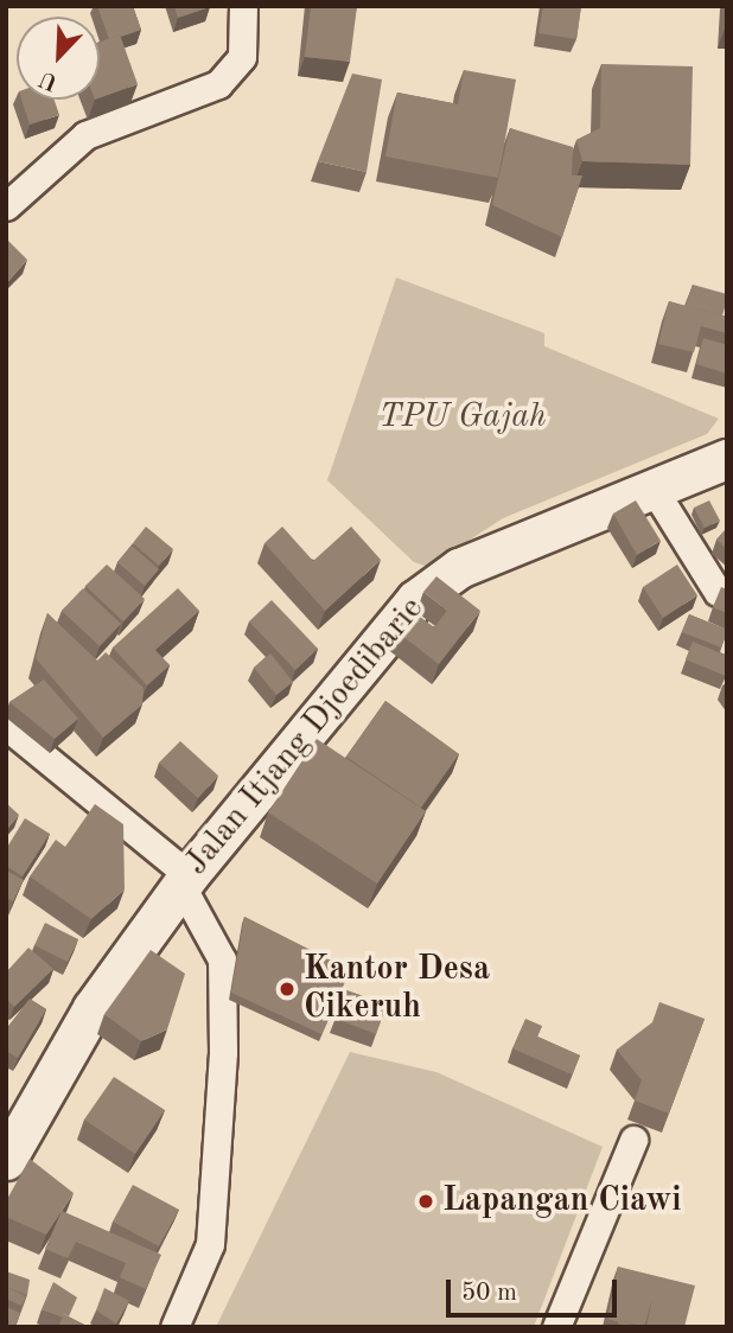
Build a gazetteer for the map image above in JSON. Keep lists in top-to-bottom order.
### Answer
{
  "streets": {
    "main road": ["Jalan Itjang Djoedibarie"]
  },
  "parks": ["TPU Gajah"],
  "places": ["Kantor Desa Cikeruh", "Lapangan Ciawi"],
  "scale_bar": "50 m",
  "north": "bottom left"
}
